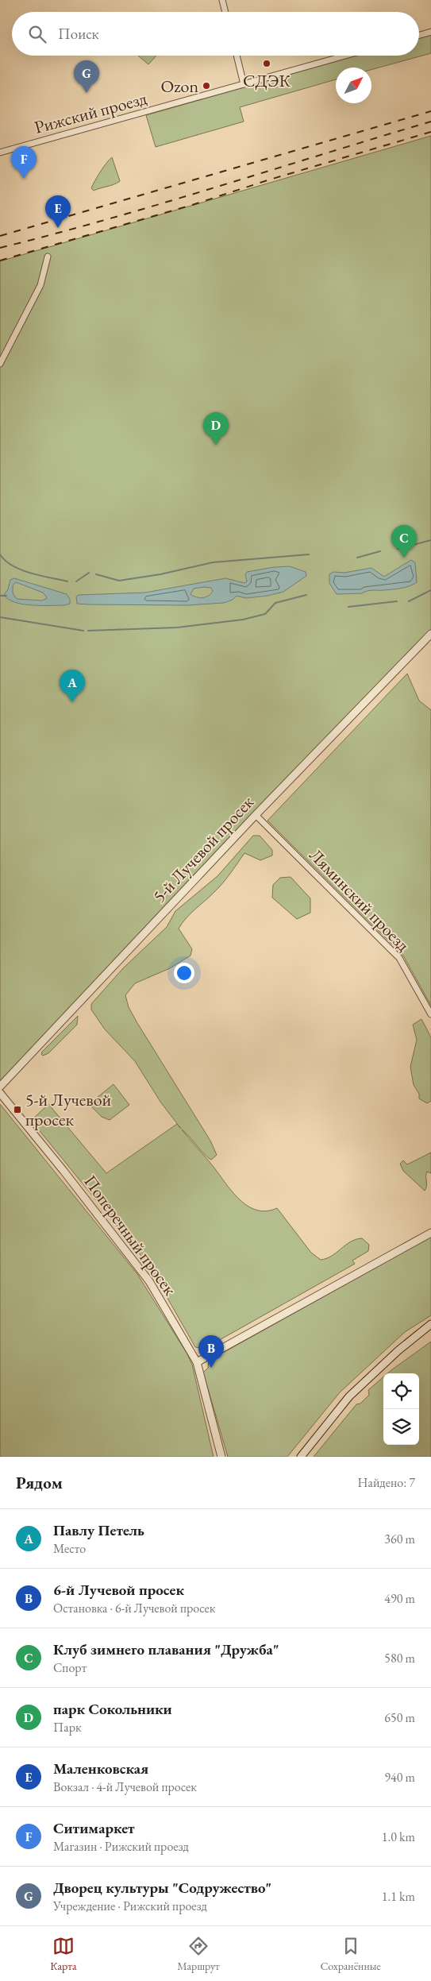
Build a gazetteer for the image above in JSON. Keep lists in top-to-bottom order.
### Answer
{
  "streets": {
    "street": [
      "Рижский проезд",
      "5-й Лучевой просек",
      "Ляминский проезд",
      "Поперечный просек"
    ]
  },
  "crossings": [
    ["5-й Лучевой просек", "Ляминский проезд"]
  ],
  "places": {
    "other": ["СДЭК", "Ozon"],
    "transit": ["5-й Лучевой просек"]
  },
  "north": "top right",
  "page": {
    "search": "Поиск",
    "pins": [
      "G",
      "F",
      "E",
      "D",
      "C",
      "A",
      "B"
    ],
    "heading": ["Рядом", "Найдено: 7"],
    "list": [
      {
        "mark": "A",
        "name": "Павлу Петель",
        "note": "Место",
        "value": "360 m"
      },
      {
        "mark": "B",
        "name": "6-й Лучевой просек",
        "note": "Остановка · 6-й Лучевой просек",
        "value": "490 m"
      },
      {
        "mark": "C",
        "name": "Клуб зимнего плавания \"Дружба\"",
        "note": "Спорт",
        "value": "580 m"
      },
      {
        "mark": "D",
        "name": "парк Сокольники",
        "note": "Парк",
        "value": "650 m"
      },
      {
        "mark": "E",
        "name": "Маленковская",
        "note": "Вокзал · 4-й Лучевой просек",
        "value": "940 m"
      },
      {
        "mark": "F",
        "name": "Ситимаркет",
        "note": "Магазин · Рижский проезд",
        "value": "1.0 km"
      },
      {
        "mark": "G",
        "name": "Дворец культуры \"Содружество\"",
        "note": "Учреждение · Рижский проезд",
        "value": "1.1 km"
      }
    ],
    "nav": ["Карта", "Маршрут", "Сохранённые"]
  }
}
